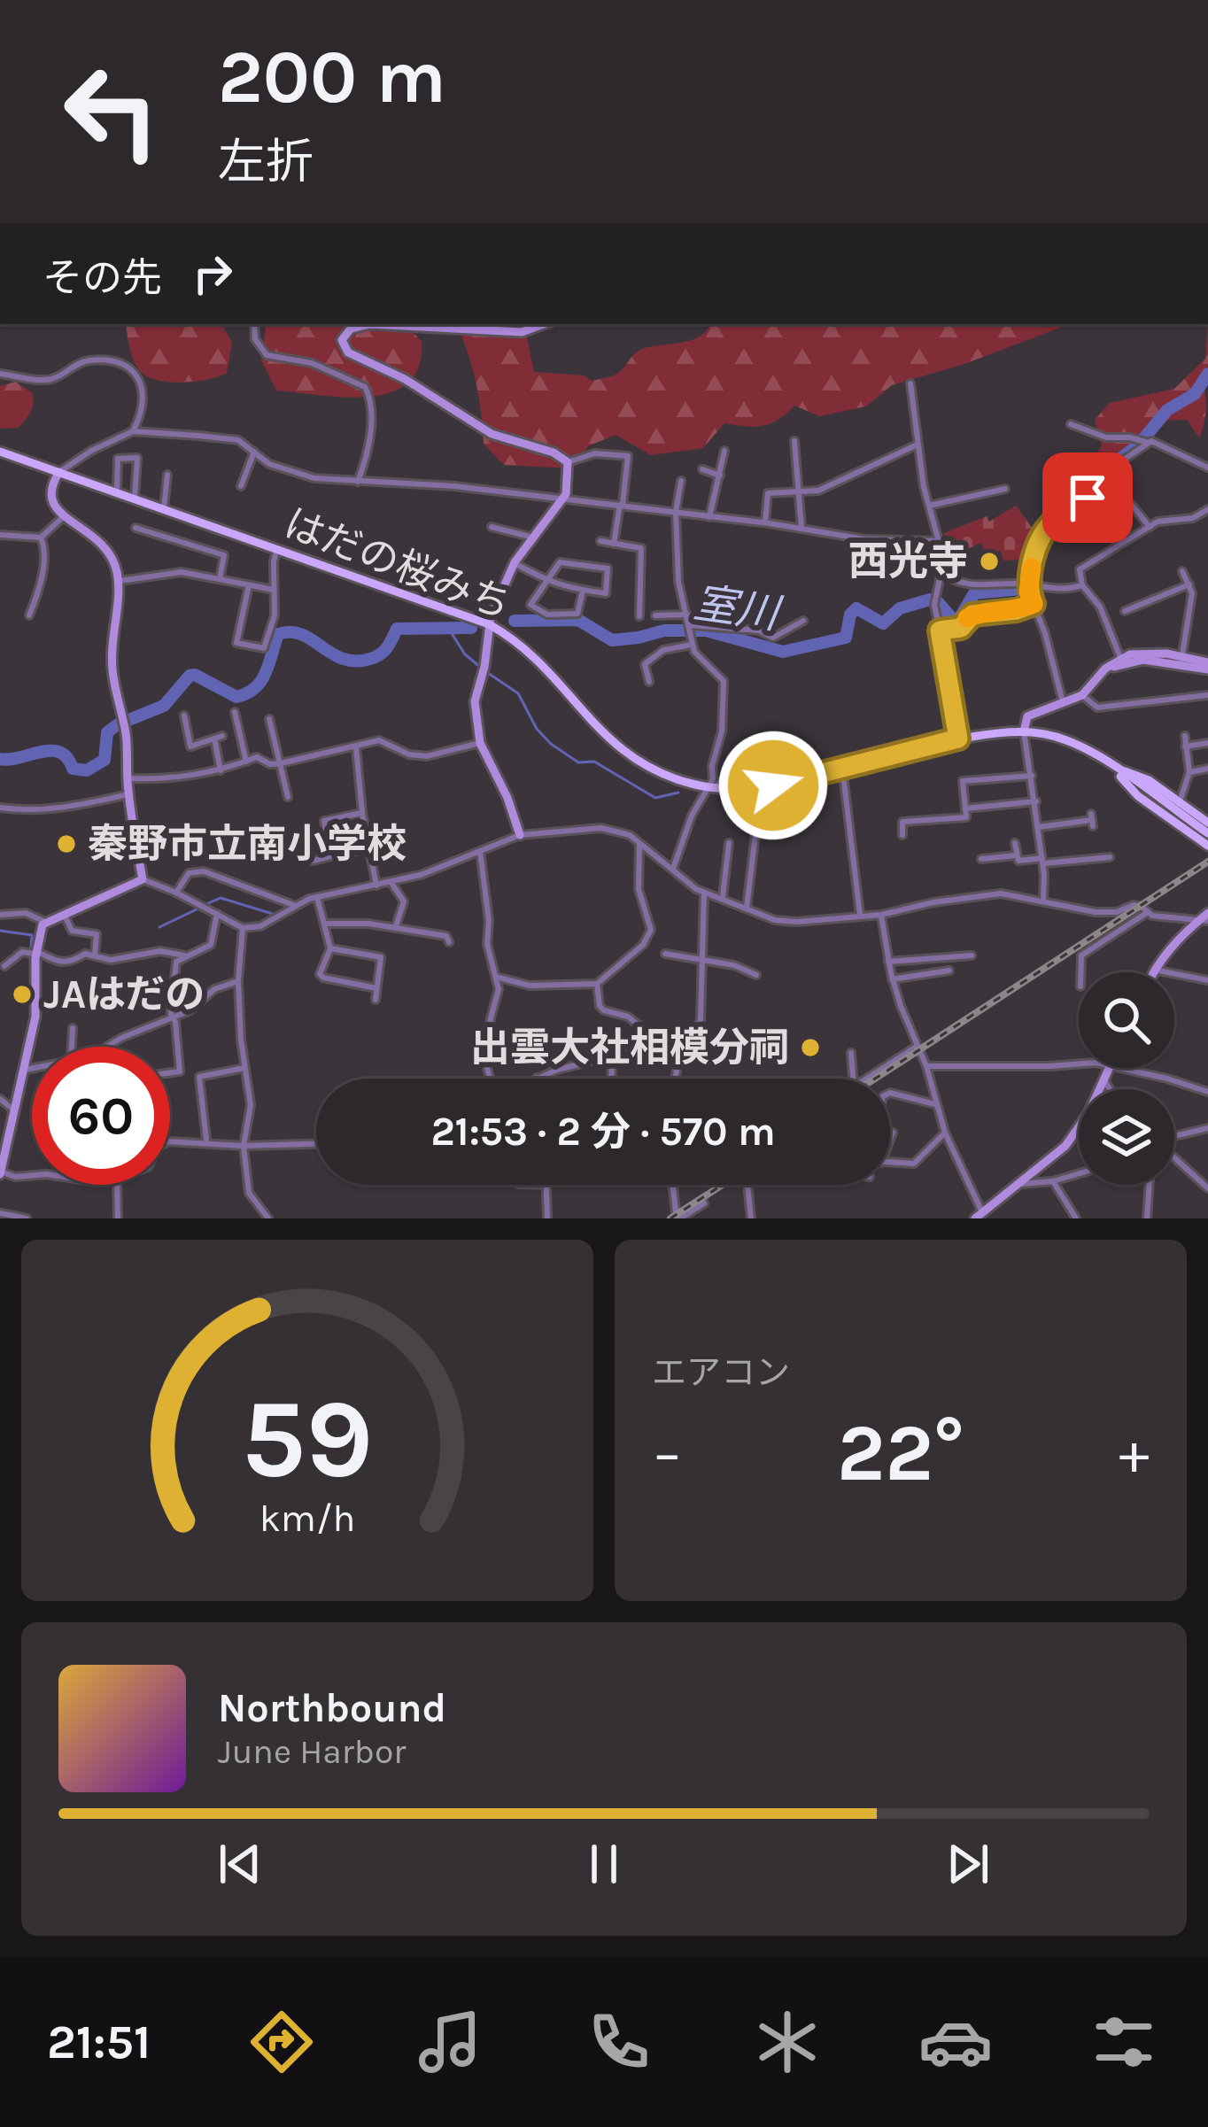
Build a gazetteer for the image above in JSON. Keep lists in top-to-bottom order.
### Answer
{
  "streets": {
    "main road": ["はだの桜みち"]
  },
  "water": ["室川"],
  "places": [
    "西光寺",
    "秦野市立南小学校",
    "JAはだの",
    "出雲大社相模分祠"
  ],
  "page": {
    "turn": ["200 m", "左折"],
    "then": "その先",
    "limit": "60",
    "trip": "21:53 · 2 分 · 570 m",
    "tile": "エアコン",
    "heat": ["−", "22°", "+"],
    "song": ["Northbound", "June Harbor"],
    "tabs": "21:51",
    "gauge": ["59", "km/h"]
  }
}
